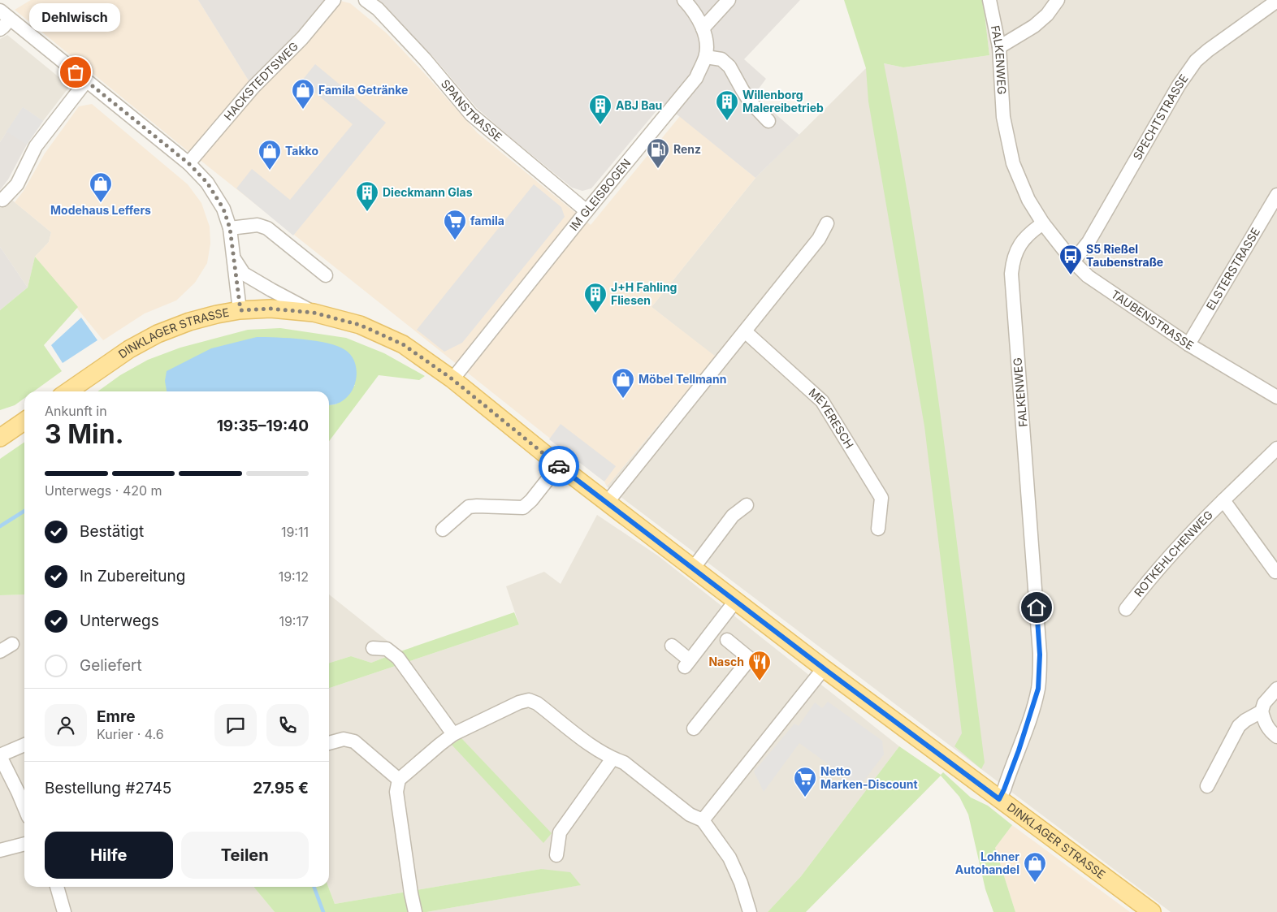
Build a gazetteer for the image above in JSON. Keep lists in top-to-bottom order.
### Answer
{
  "streets": {
    "main road": ["DINKLAGER STRASSE"],
    "street": [
      "FALKENWEG",
      "HACKSTEDTSWEG",
      "SPANSTRASSE",
      "SPECHTSTRASSE",
      "IM GLEISBOGEN",
      "ELSTERSTRASSE",
      "TAUBENSTRASSE",
      "MEYERESCH",
      "ROTKEHLCHENWEG"
    ]
  },
  "crossings": [
    ["FALKENWEG", "TAUBENSTRASSE"],
    ["FALKENWEG", "DINKLAGER STRASSE"],
    ["SPANSTRASSE", "IM GLEISBOGEN"],
    ["SPECHTSTRASSE", "TAUBENSTRASSE"],
    ["IM GLEISBOGEN", "DINKLAGER STRASSE"],
    ["ELSTERSTRASSE", "TAUBENSTRASSE"]
  ],
  "places": {
    "other": ["Dehlwisch"],
    "shop": [
      "Famila Getränke",
      "Takko",
      "Modehaus Leffers",
      "Möbel Tellmann",
      "Lohner Autohandel"
    ],
    "building": [
      "Willenborg Malereibetrieb",
      "ABJ Bau",
      "Dieckmann Glas",
      "J+H Fahling Fliesen"
    ],
    "fuel station": ["Renz"],
    "supermarket": ["famila", "Netto Marken-Discount"],
    "bus stop": ["S5 Rießel Taubenstraße"],
    "restaurant": ["Nasch"]
  },
  "page": {
    "bubble": "Dehlwisch",
    "heading": ["3 Min.", "Ankunft in", "19:35–19:40"],
    "panel": [
      "Emre",
      "Kurier · 4.6",
      "Bestellung #2745",
      "27.95 €"
    ],
    "bar": "Unterwegs · 420 m",
    "list": [
      ["Bestätigt", "19:11"],
      ["In Zubereitung", "19:12"],
      ["Unterwegs", "19:17"],
      "Geliefert"
    ],
    "buttons": ["Hilfe", "Teilen"]
  }
}
